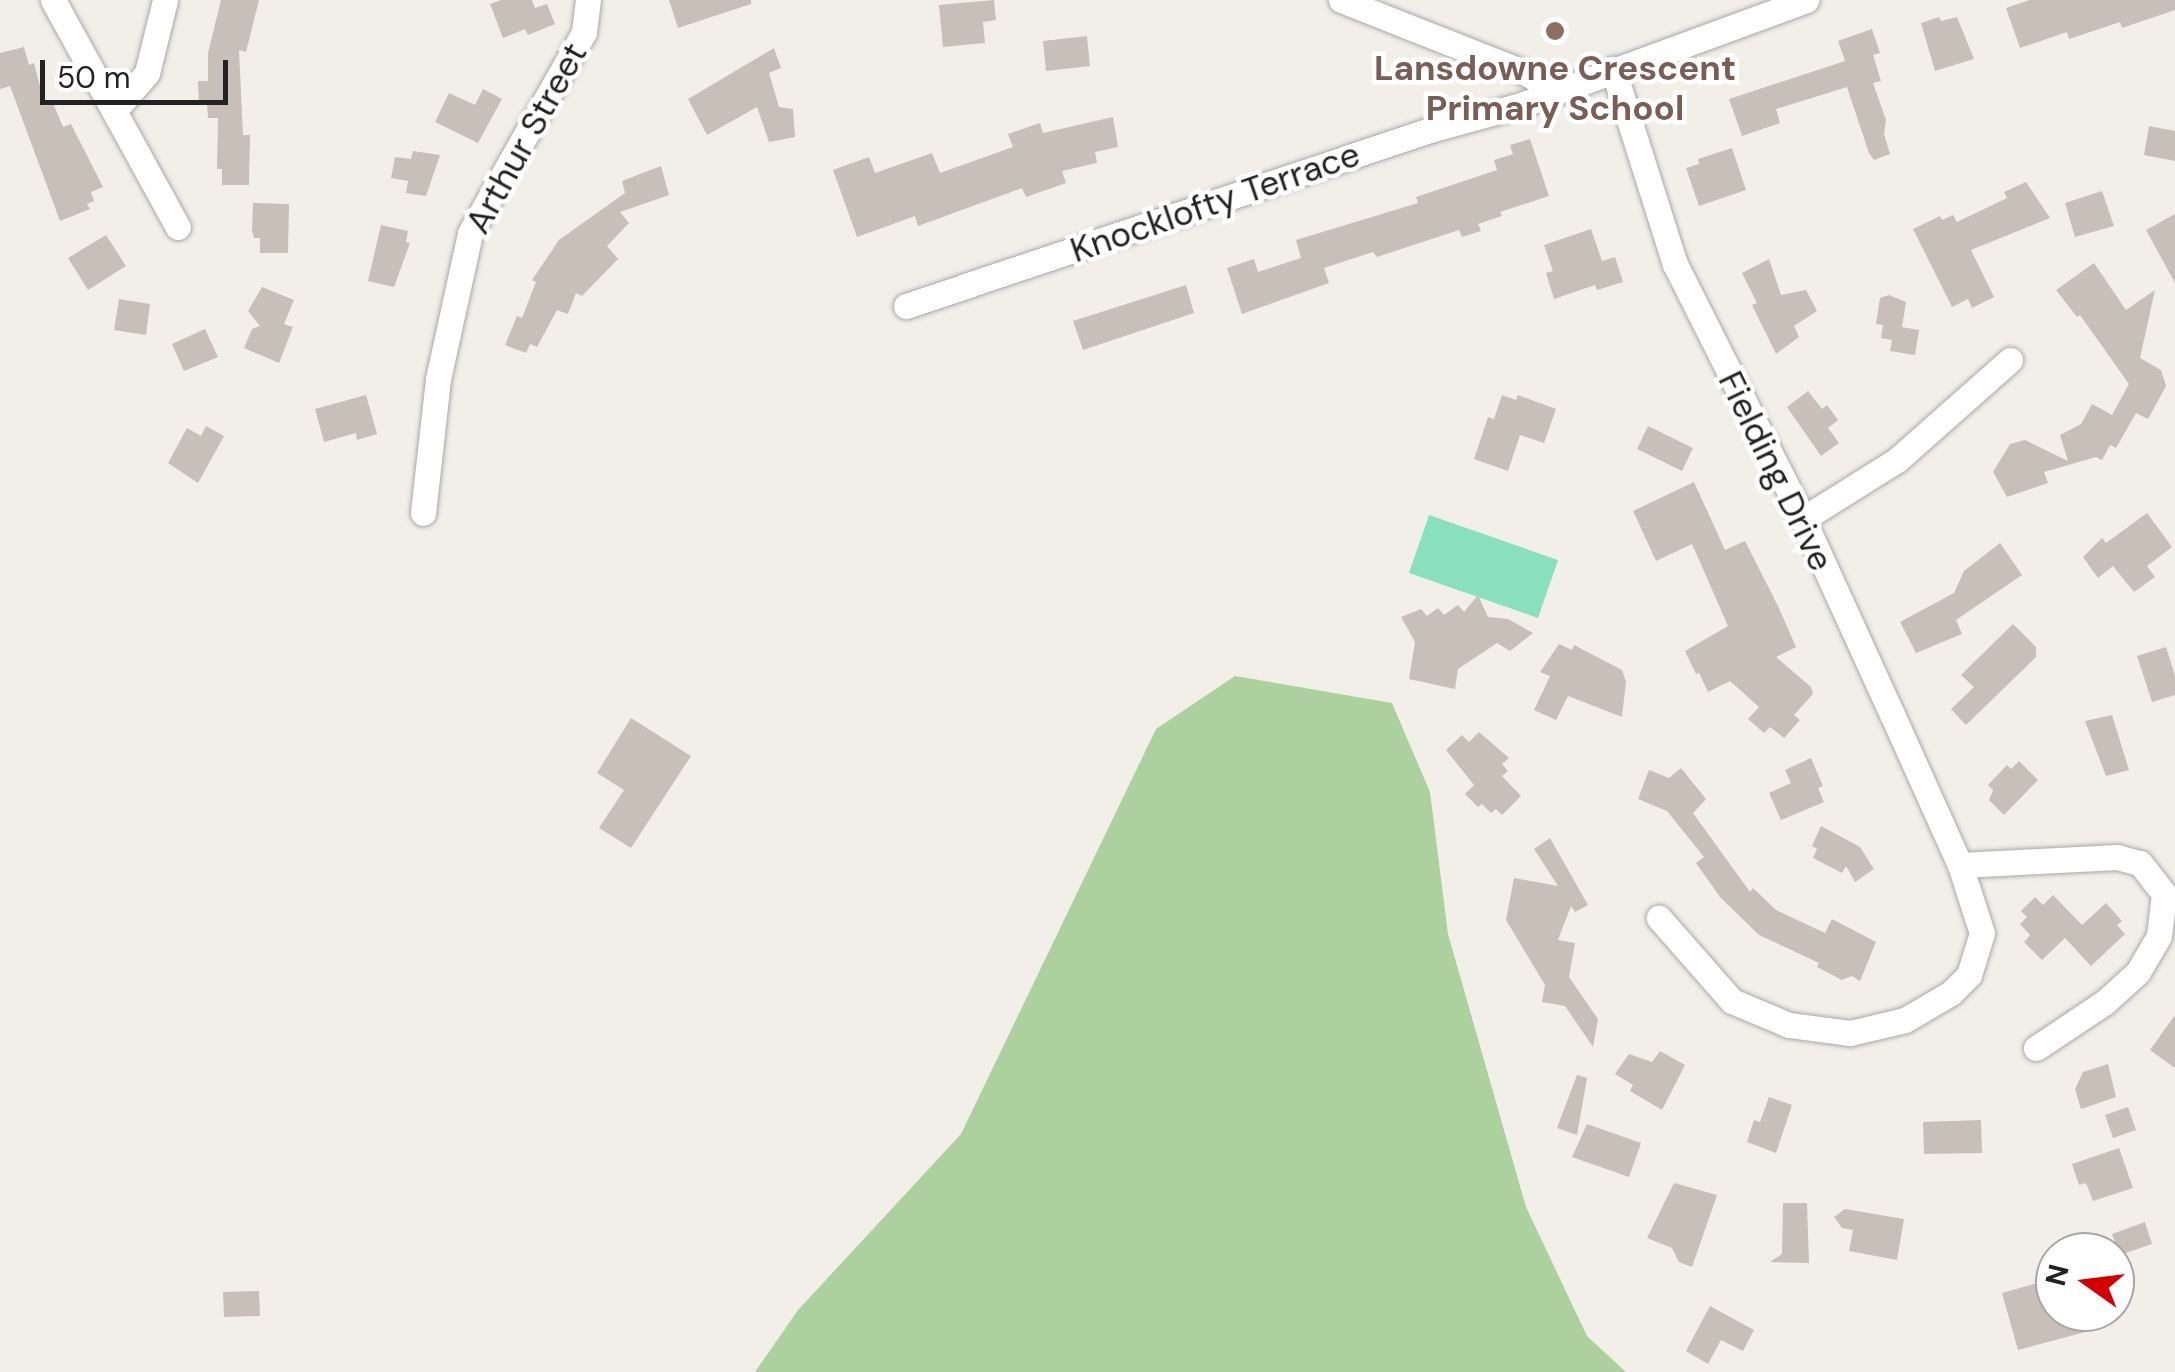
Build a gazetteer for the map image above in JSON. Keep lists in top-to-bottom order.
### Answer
{
  "streets": {
    "street": ["Arthur Street", "Knocklofty Terrace", "Fielding Drive"]
  },
  "crossings": [
    ["Knocklofty Terrace", "Fielding Drive"]
  ],
  "places": ["Lansdowne Crescent Primary School"],
  "scale_bar": "50 m",
  "north": "left"
}
